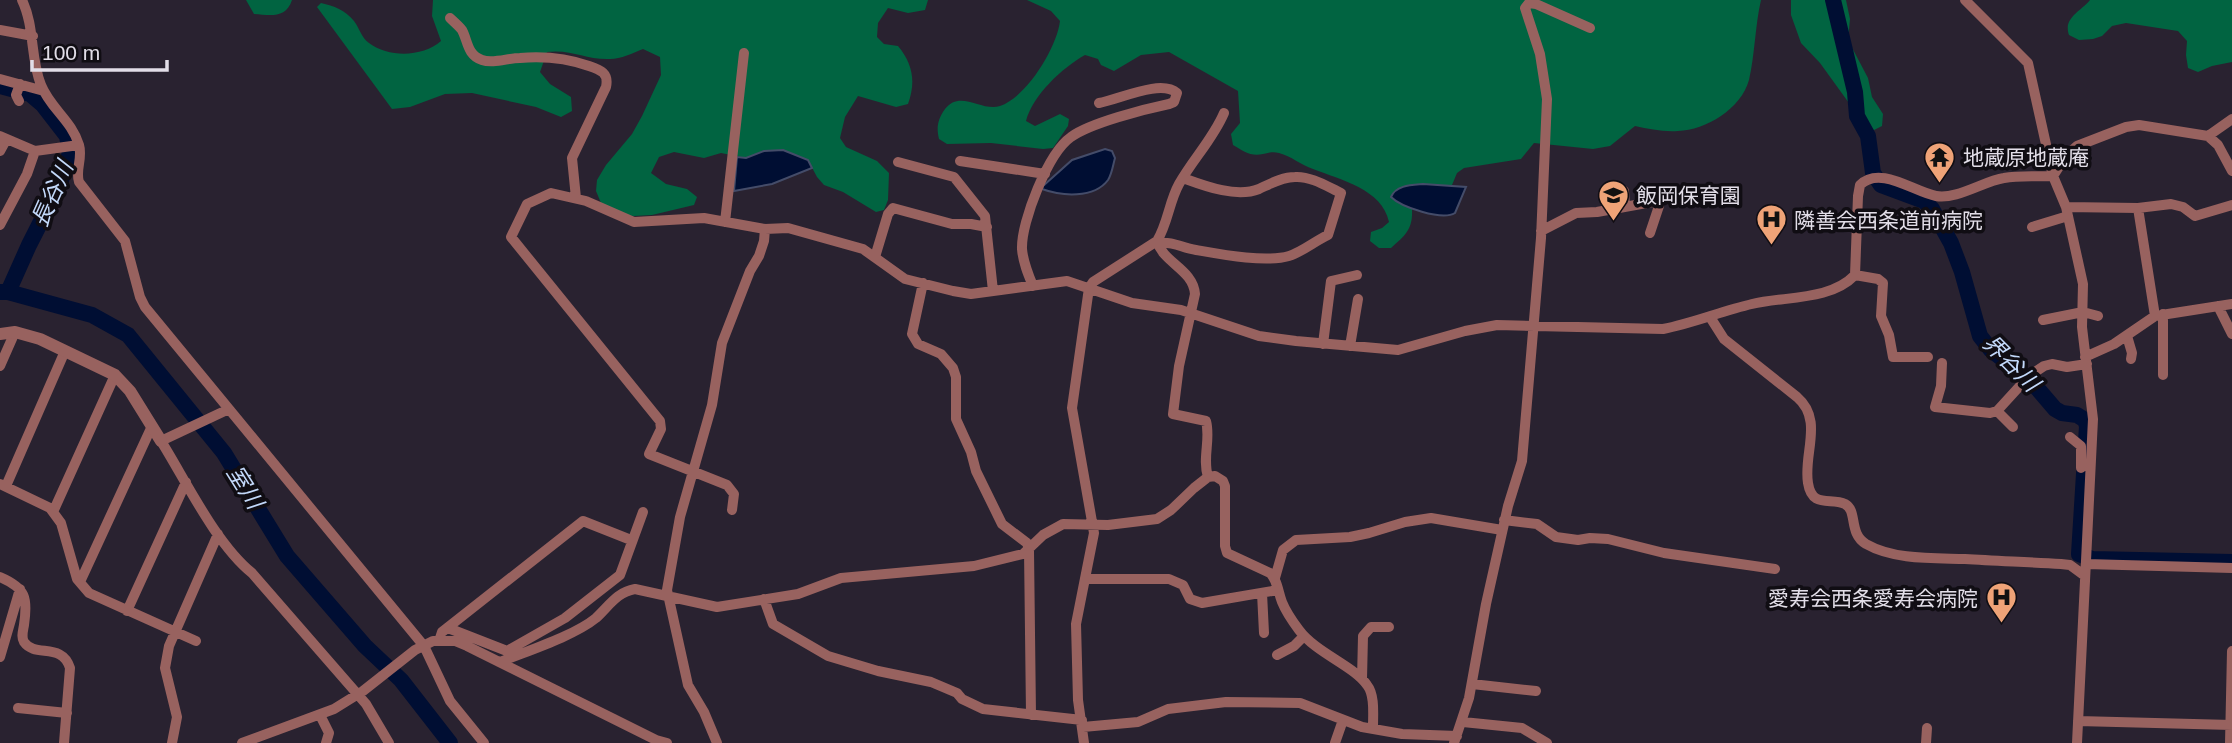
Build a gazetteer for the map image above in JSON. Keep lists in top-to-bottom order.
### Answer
{
  "water": ["長谷川", "界谷川", "室川"],
  "places": {
    "temple": ["地蔵原地蔵庵"],
    "school or university": ["飯岡保育園"],
    "hospital": ["隣善会西条道前病院", "愛寿会西条愛寿会病院"]
  },
  "scale_bar": "100 m"
}
